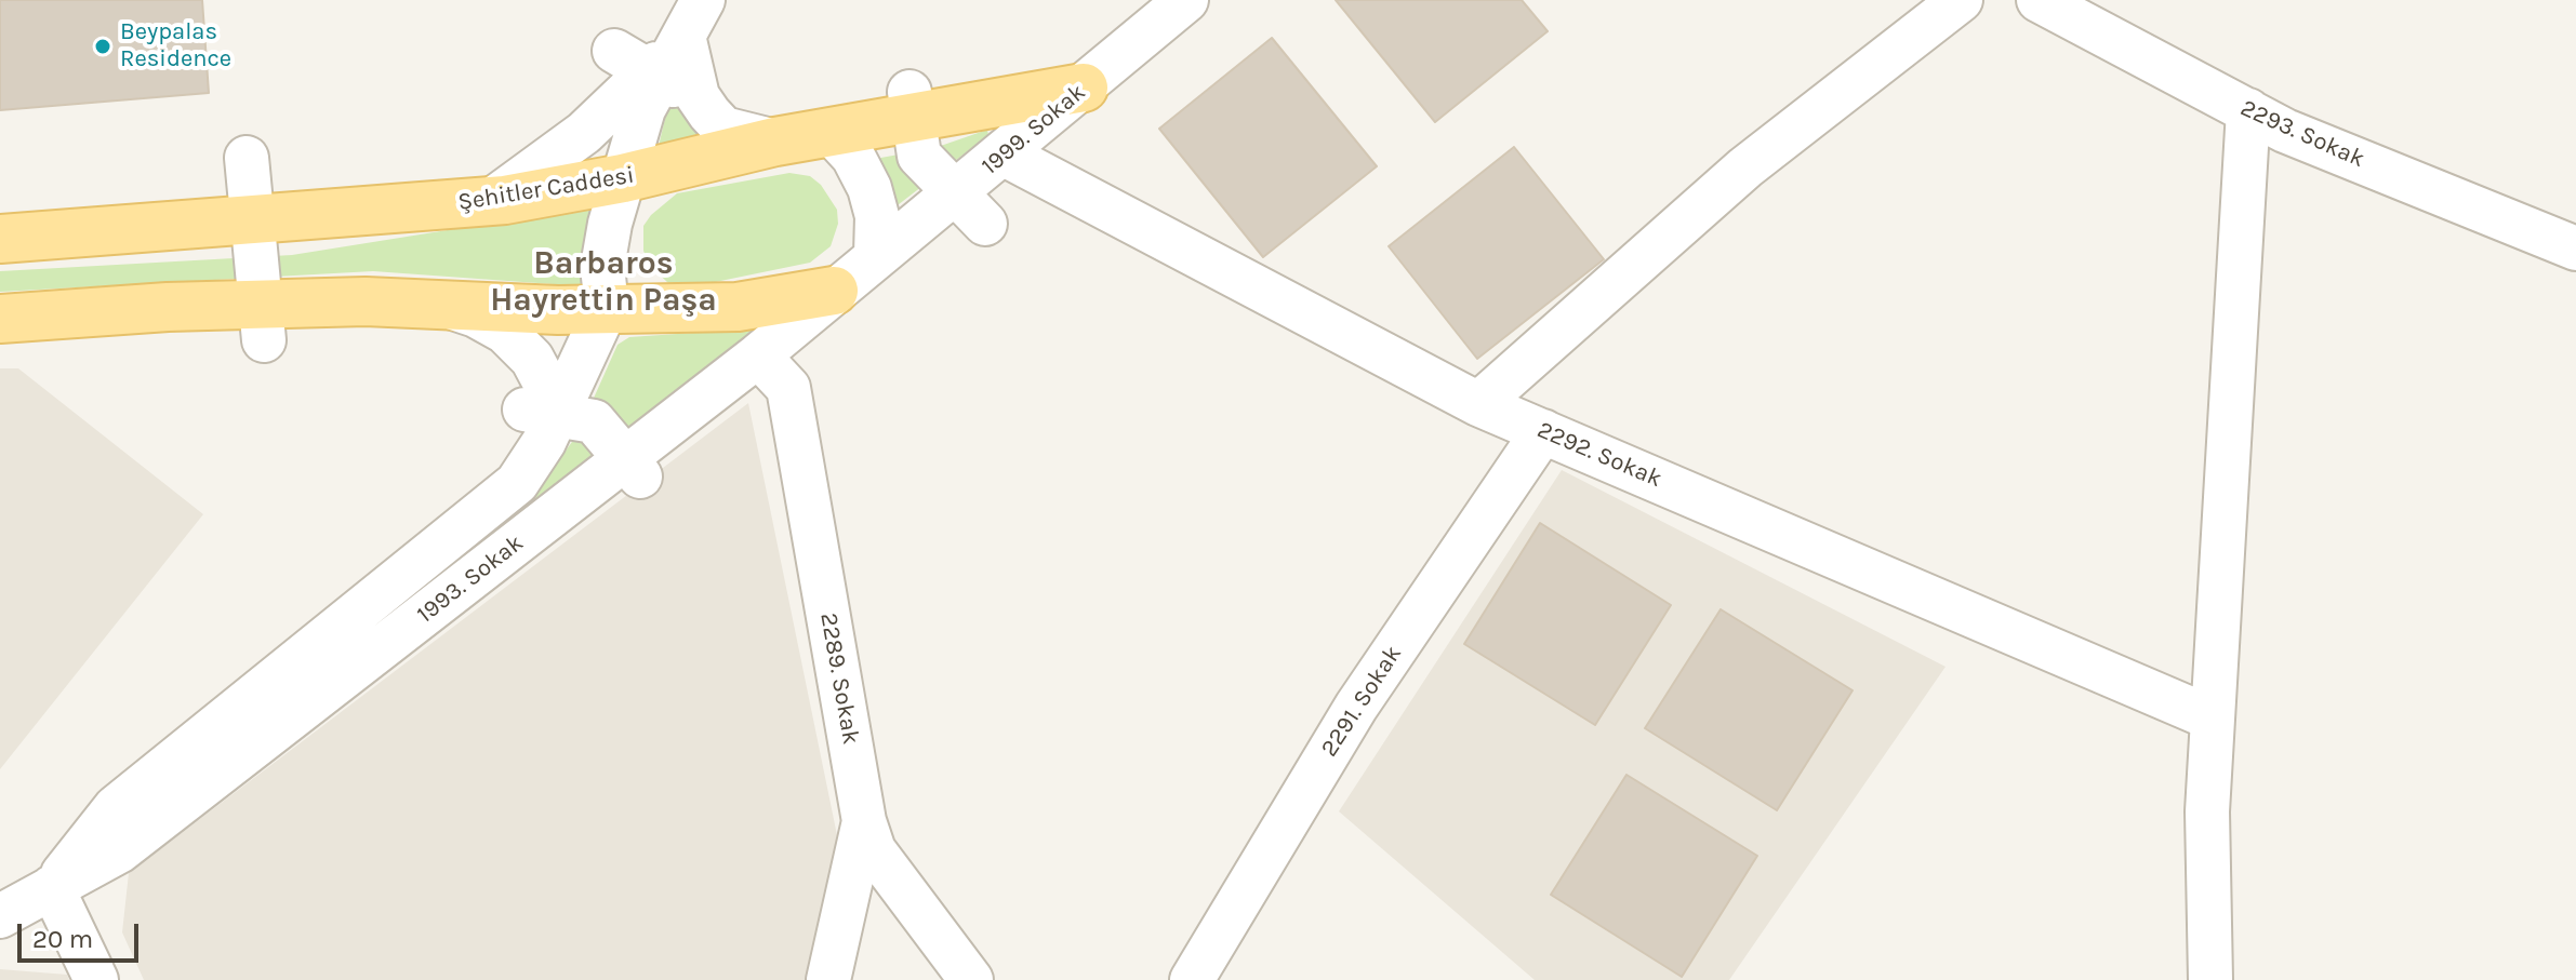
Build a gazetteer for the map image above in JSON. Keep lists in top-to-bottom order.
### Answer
{
  "streets": {
    "main road": ["Şehitler Caddesi"],
    "street": [
      "1999. Sokak",
      "2293. Sokak",
      "2292. Sokak",
      "1993. Sokak",
      "2289. Sokak",
      "2291. Sokak"
    ]
  },
  "crossings": [
    ["1999. Sokak", "Şehitler Caddesi"],
    ["1999. Sokak", "2292. Sokak"],
    ["1999. Sokak", "1993. Sokak"],
    ["2292. Sokak", "2291. Sokak"],
    ["1993. Sokak", "2289. Sokak"]
  ],
  "districts": ["Barbaros Hayrettin Paşa"],
  "places": ["Beypalas Residence"],
  "scale_bar": "20 m"
}
